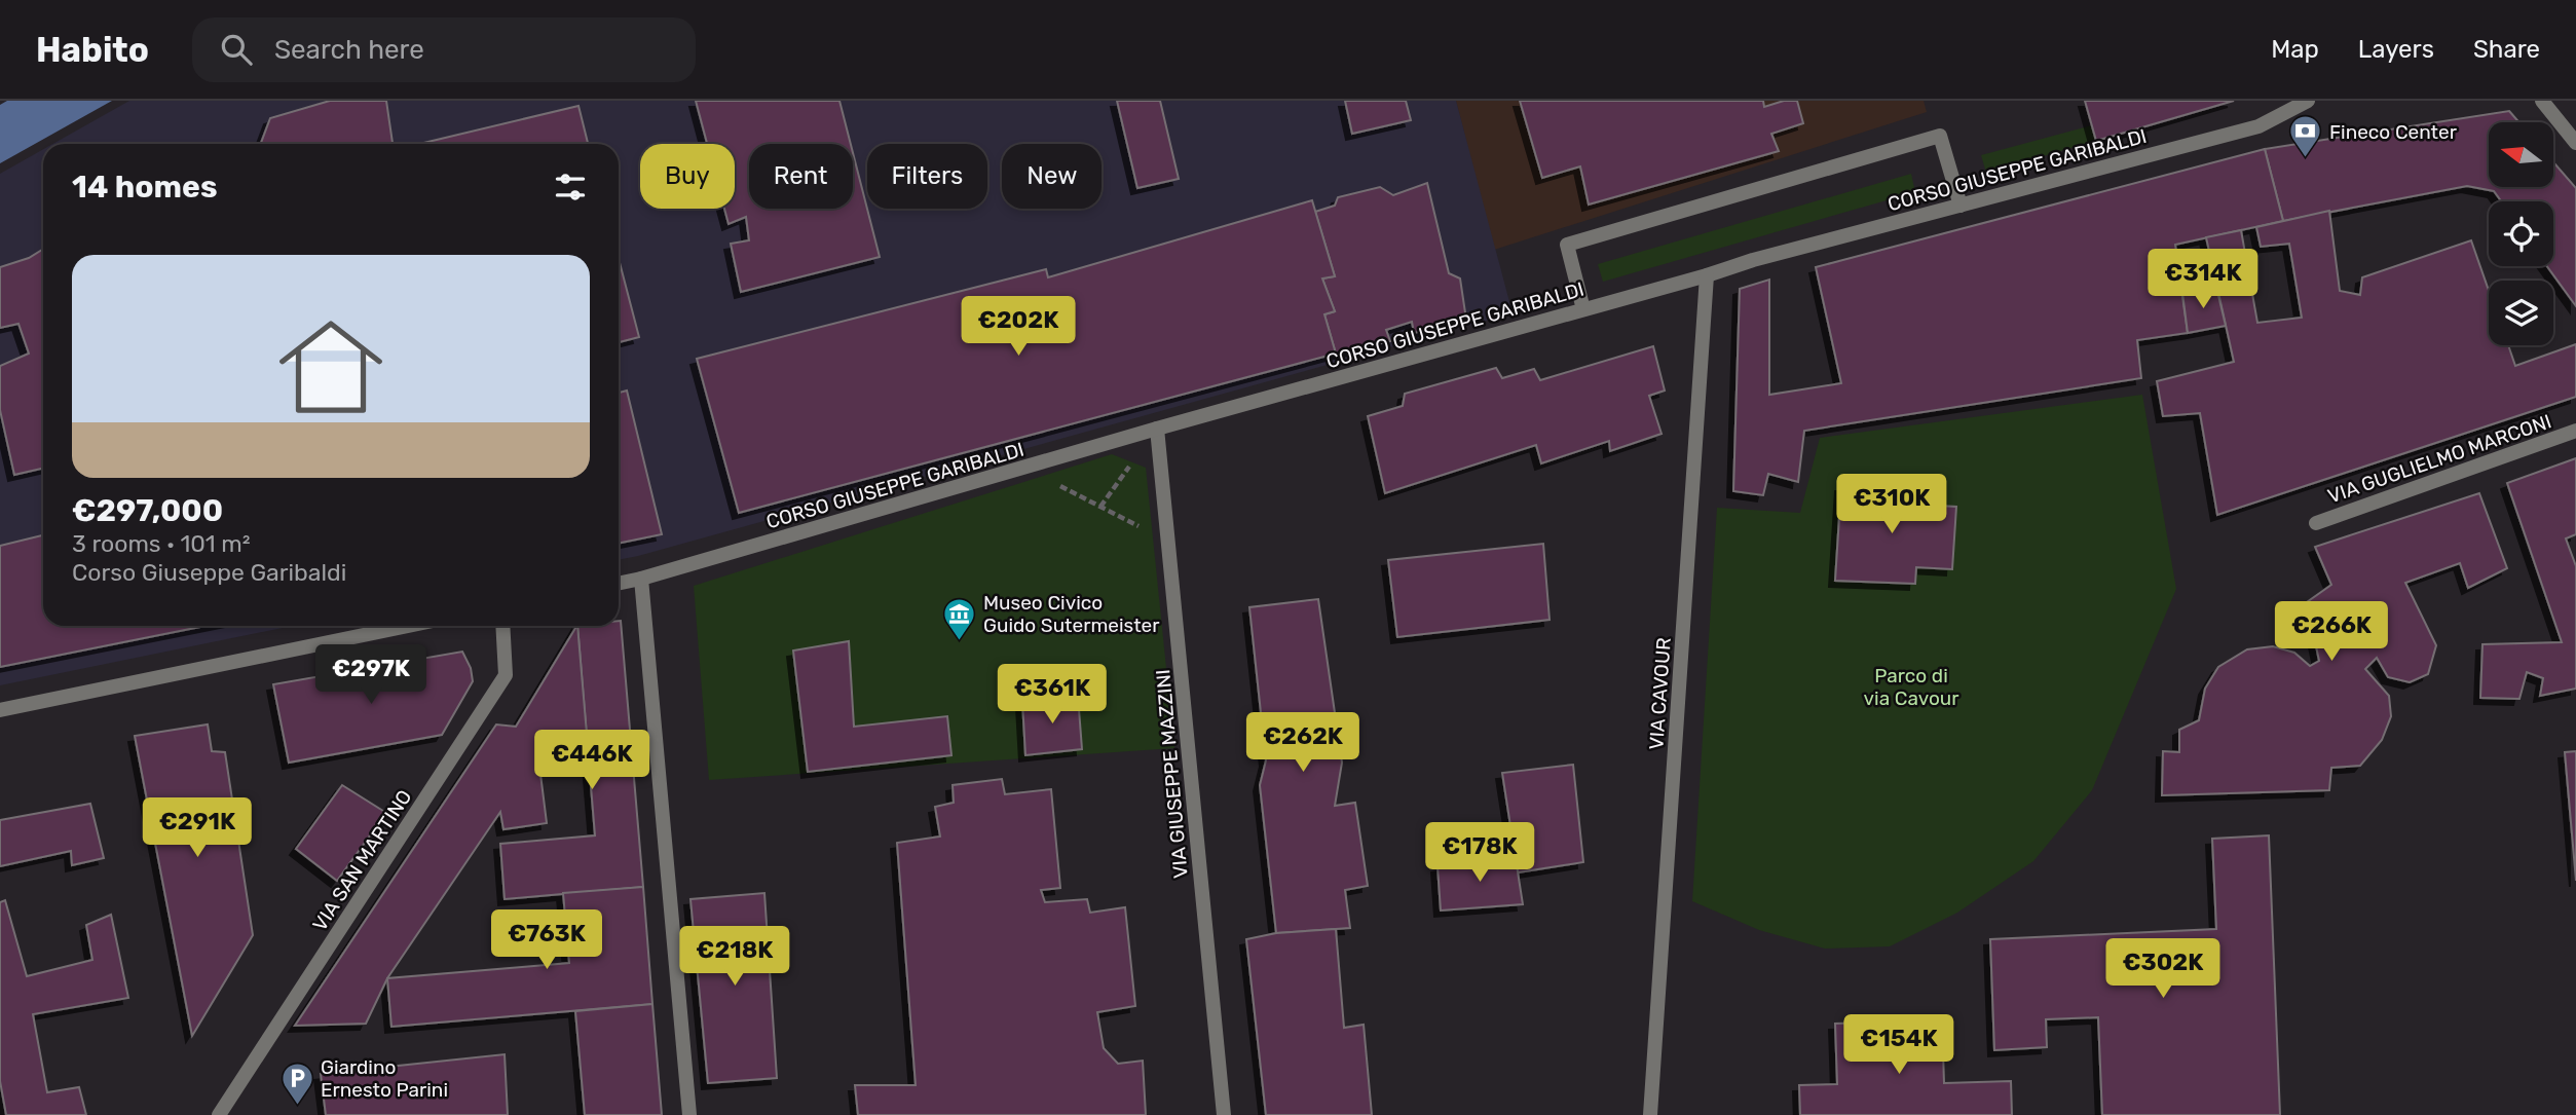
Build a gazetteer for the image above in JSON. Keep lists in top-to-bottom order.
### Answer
{
  "streets": {
    "street": [
      "CORSO GIUSEPPE GARIBALDI",
      "VIA GUGLIELMO MARCONI",
      "VIA CAVOUR",
      "VIA GIUSEPPE MAZZINI",
      "VIA SAN MARTINO"
    ]
  },
  "crossings": [
    ["CORSO GIUSEPPE GARIBALDI", "VIA CAVOUR"],
    ["CORSO GIUSEPPE GARIBALDI", "VIA GIUSEPPE MAZZINI"]
  ],
  "parks": ["Parco di via Cavour"],
  "places": {
    "bank": ["Fineco Center"],
    "museum": ["Museo Civico Guido Sutermeister"],
    "parking": ["Giardino Ernesto Parini"]
  },
  "north": "left",
  "page": {
    "header": "Habito",
    "search": "Search here",
    "nav": ["Map", "Layers", "Share"],
    "chip": [
      "Buy",
      "Rent",
      "Filters",
      "New"
    ],
    "heading": "14 homes",
    "list": [
      {
        "name": "€297,000",
        "note": "3 rooms · 101 m² · Corso Giuseppe Garibaldi"
      }
    ],
    "price": [
      "€314K",
      "€202K",
      "€310K",
      "€266K",
      "€297K",
      "€361K",
      "€262K",
      "€446K",
      "€291K",
      "€178K",
      "€763K",
      "€218K",
      "€302K",
      "€154K"
    ]
  }
}
